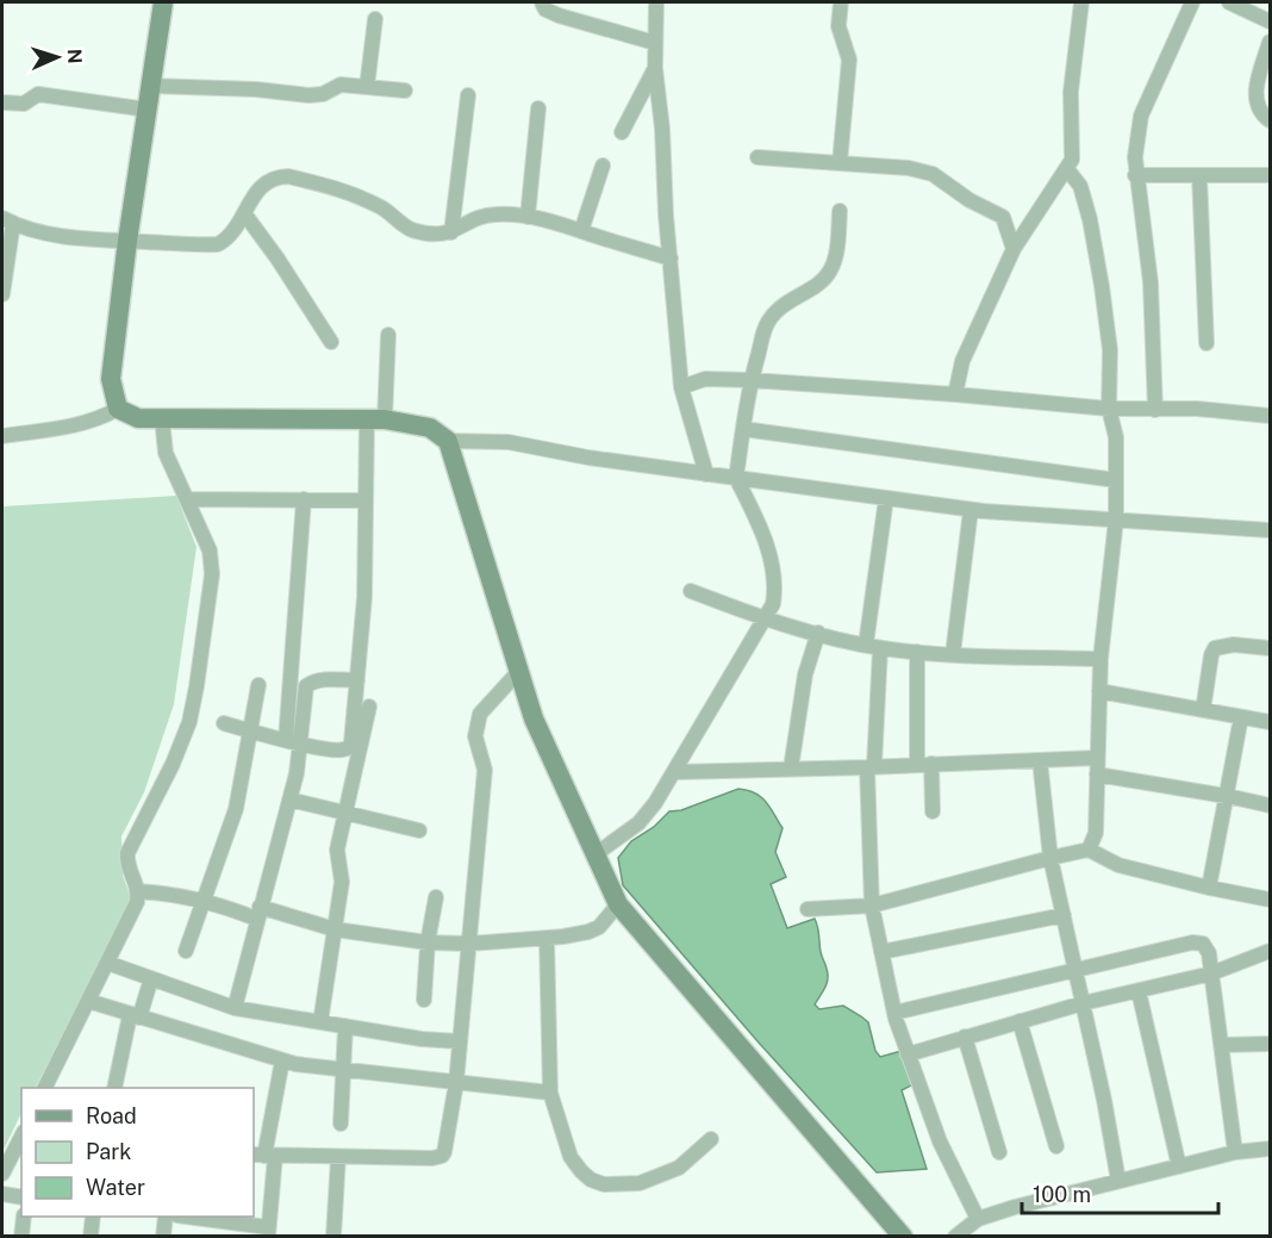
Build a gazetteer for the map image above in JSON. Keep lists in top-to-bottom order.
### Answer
{
  "legend": ["Road", "Park", "Water"],
  "scale_bar": "100 m",
  "north": "right"
}
